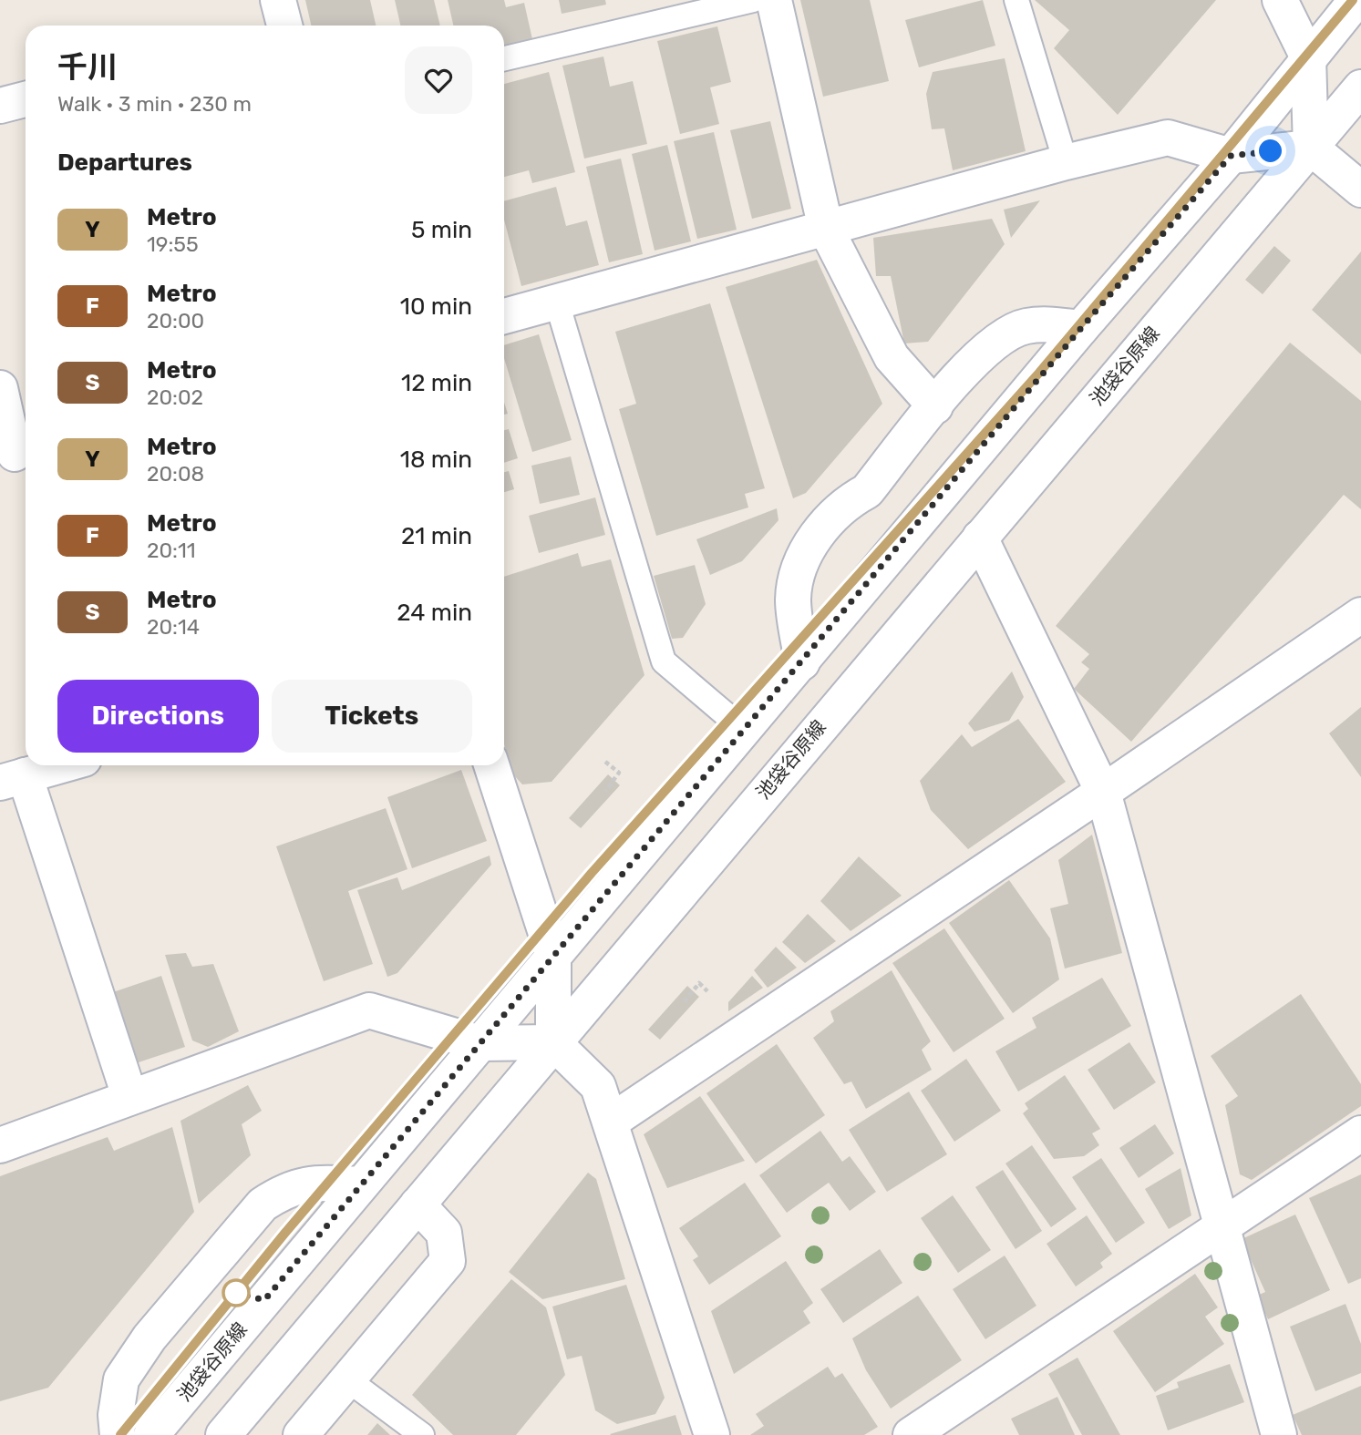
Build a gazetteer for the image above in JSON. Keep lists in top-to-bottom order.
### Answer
{
  "streets": {
    "street": ["池袋谷原線"]
  },
  "lines": ["metro line Y"],
  "page": {
    "heading": [
      ["千川", "Walk · 3 min · 230 m"],
      "Departures"
    ],
    "list": [
      {
        "mark": "Y",
        "name": "Metro",
        "note": "19:55",
        "value": "5 min"
      },
      {
        "mark": "F",
        "name": "Metro",
        "note": "20:00",
        "value": "10 min"
      },
      {
        "mark": "S",
        "name": "Metro",
        "note": "20:02",
        "value": "12 min"
      },
      {
        "mark": "Y",
        "name": "Metro",
        "note": "20:08",
        "value": "18 min"
      },
      {
        "mark": "F",
        "name": "Metro",
        "note": "20:11",
        "value": "21 min"
      },
      {
        "mark": "S",
        "name": "Metro",
        "note": "20:14",
        "value": "24 min"
      }
    ],
    "buttons": ["Directions", "Tickets"]
  }
}
